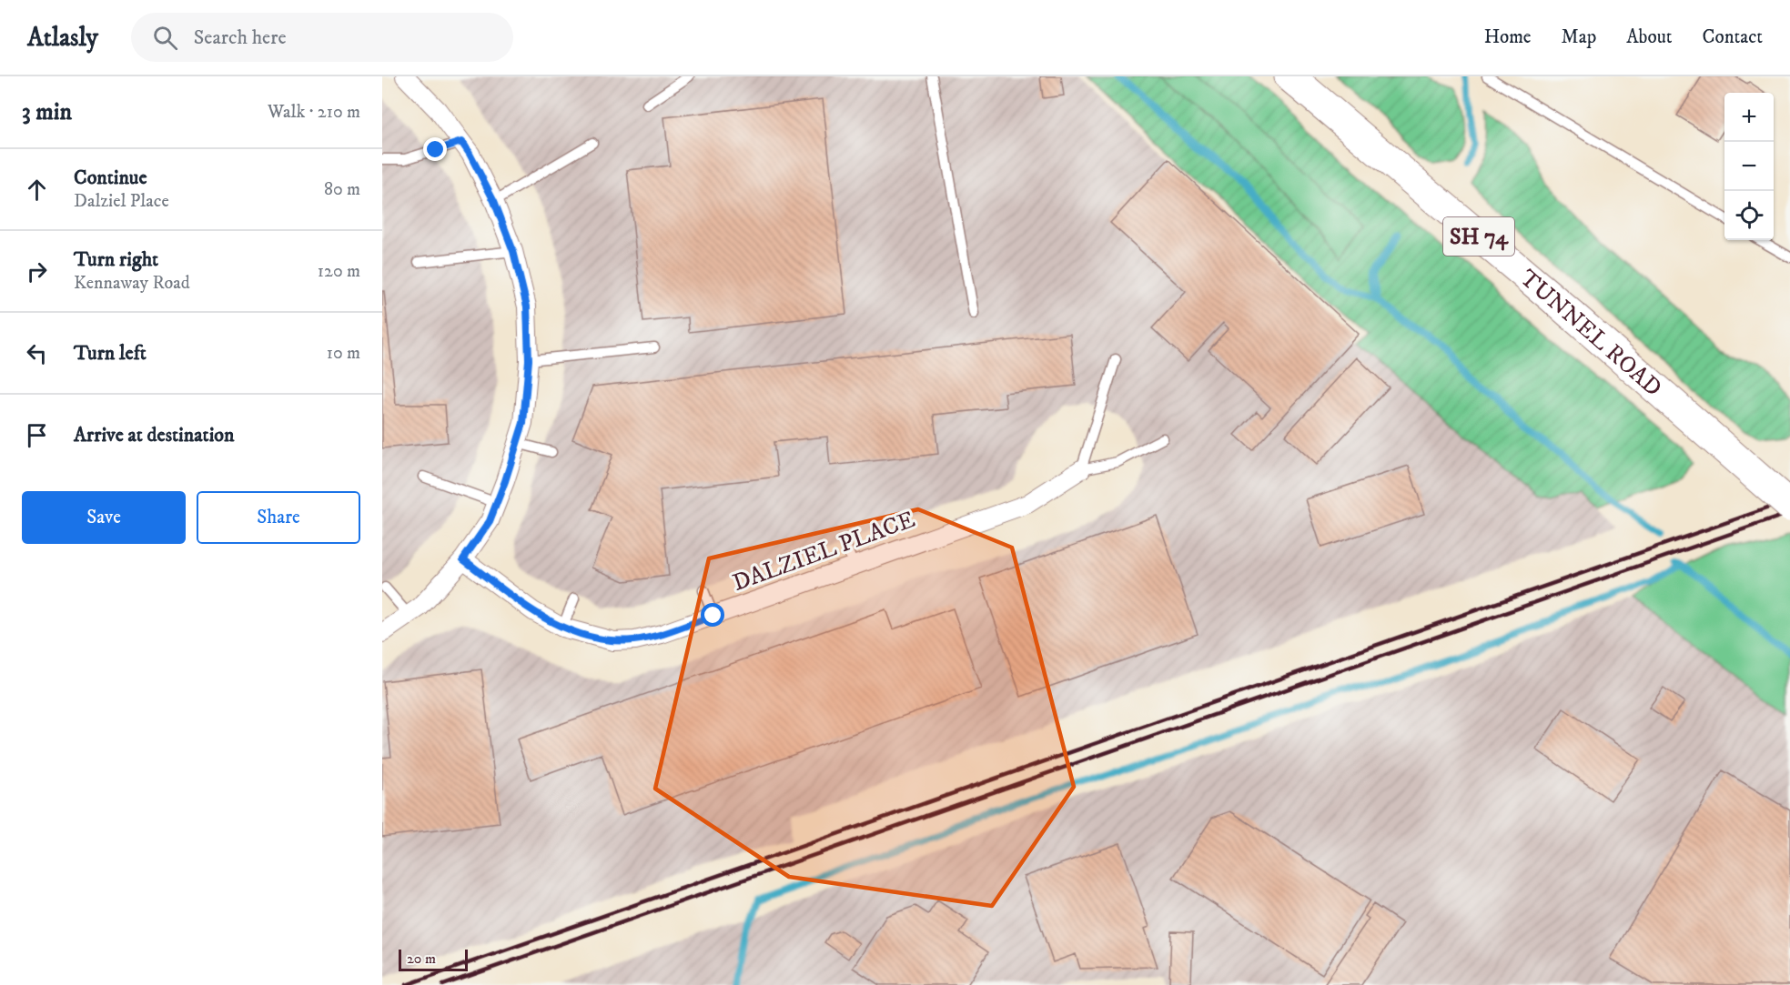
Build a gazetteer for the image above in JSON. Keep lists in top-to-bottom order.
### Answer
{
  "streets": {
    "highway": ["SH 74", "TUNNEL ROAD"],
    "street": ["DALZIEL PLACE"]
  },
  "scale_bar": "20 m",
  "page": {
    "header": "Atlasly",
    "search": "Search here",
    "nav": [
      "Home",
      "Map",
      "About",
      "Contact"
    ],
    "heading": ["3 min", "Walk · 210 m"],
    "map_buttons": ["+", "−"],
    "list": [
      ["Continue", "Dalziel Place", "80 m"],
      ["Turn right", "Kennaway Road", "120 m"],
      ["Turn left", "10 m"],
      "Arrive at destination"
    ],
    "buttons": ["Save", "Share"],
    "scale": "20 m"
  }
}
